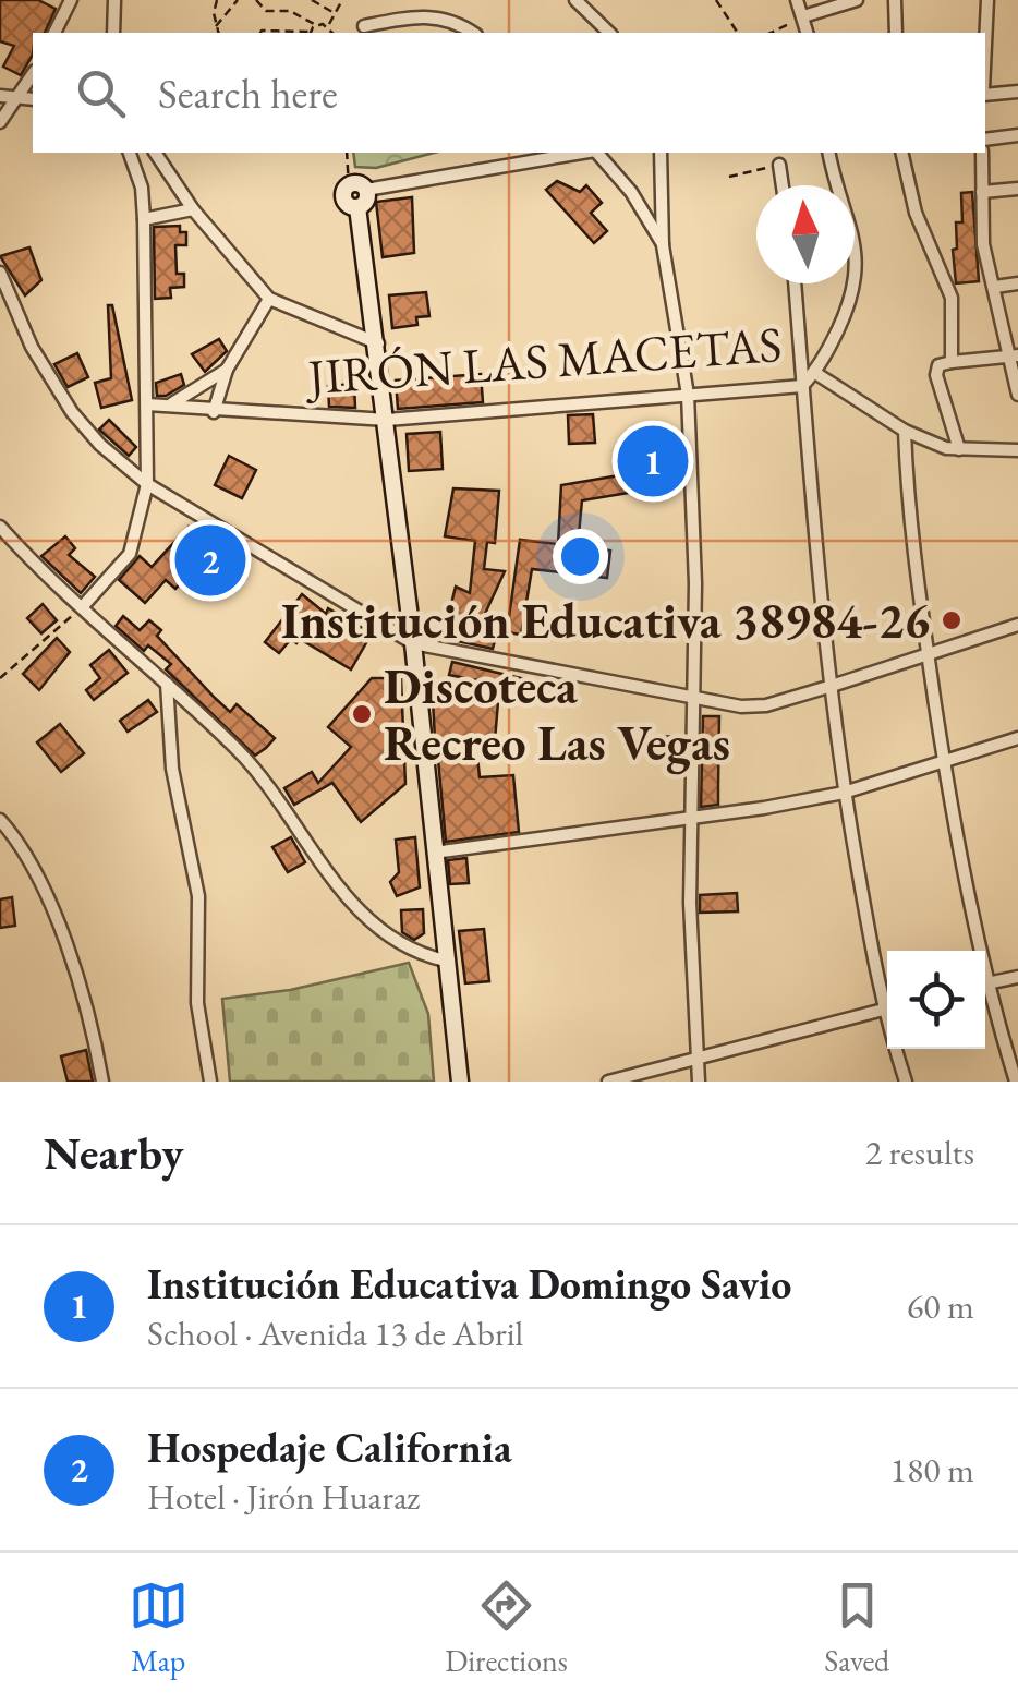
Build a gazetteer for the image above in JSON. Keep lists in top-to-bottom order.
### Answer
{
  "streets": {
    "street": ["JIRÓN LAS MACETAS"]
  },
  "places": ["Institución Educativa 38984-26", "Discoteca Recreo Las Vegas"],
  "north": "top",
  "page": {
    "search": "Search here",
    "pins": ["1", "2"],
    "heading": ["Nearby", "2 results"],
    "list": [
      {
        "mark": "1",
        "name": "Institución Educativa Domingo Savio",
        "note": "School · Avenida 13 de Abril",
        "value": "60 m"
      },
      {
        "mark": "2",
        "name": "Hospedaje California",
        "note": "Hotel · Jirón Huaraz",
        "value": "180 m"
      }
    ],
    "nav": ["Map", "Directions", "Saved"]
  }
}
